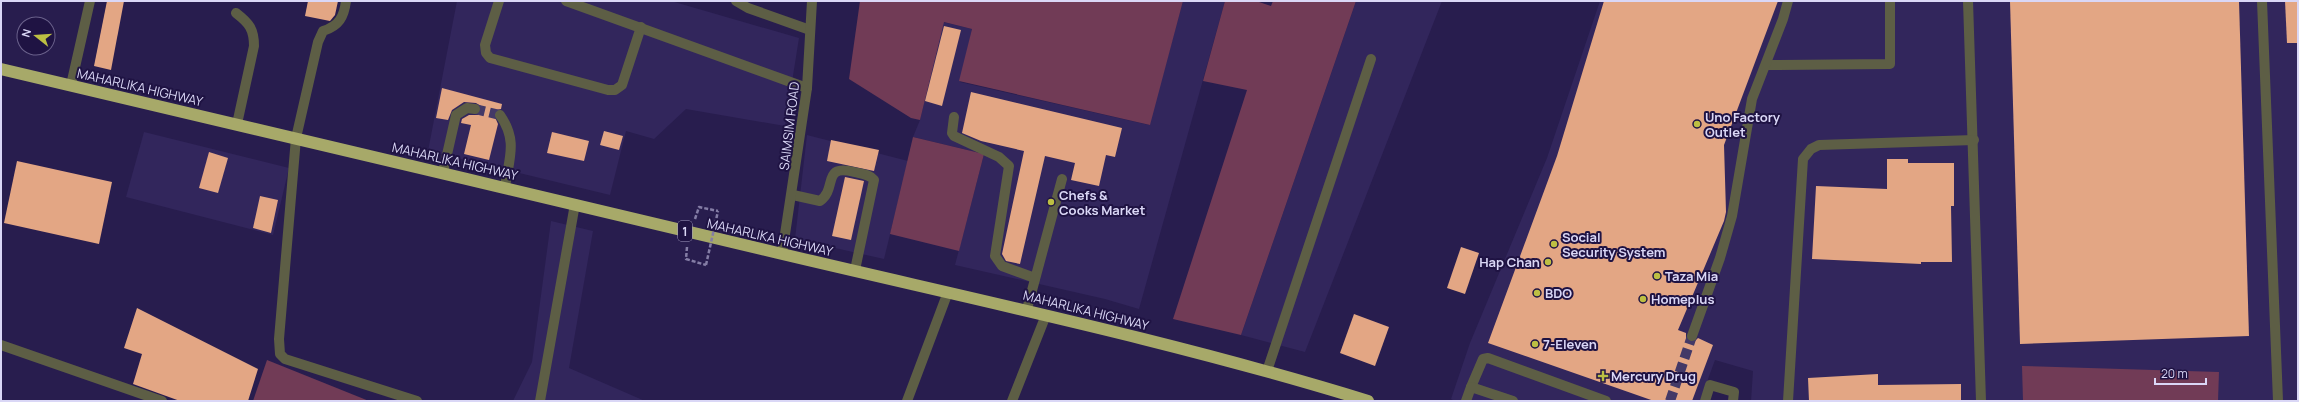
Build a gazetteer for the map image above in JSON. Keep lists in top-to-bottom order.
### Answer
{
  "streets": {
    "highway": ["MAHARLIKA HIGHWAY", "1"],
    "street": ["SAIMSIM ROAD"]
  },
  "crossings": [
    ["MAHARLIKA HIGHWAY", "SAIMSIM ROAD"]
  ],
  "places": {
    "other": [
      "Uno Factory Outlet",
      "Chefs & Cooks Market",
      "Social Security System",
      "Hap Chan",
      "Taza Mia",
      "BDO",
      "Homeplus",
      "7-Eleven"
    ],
    "health": ["Mercury Drug"]
  },
  "scale_bar": "20 m",
  "north": "left"
}
